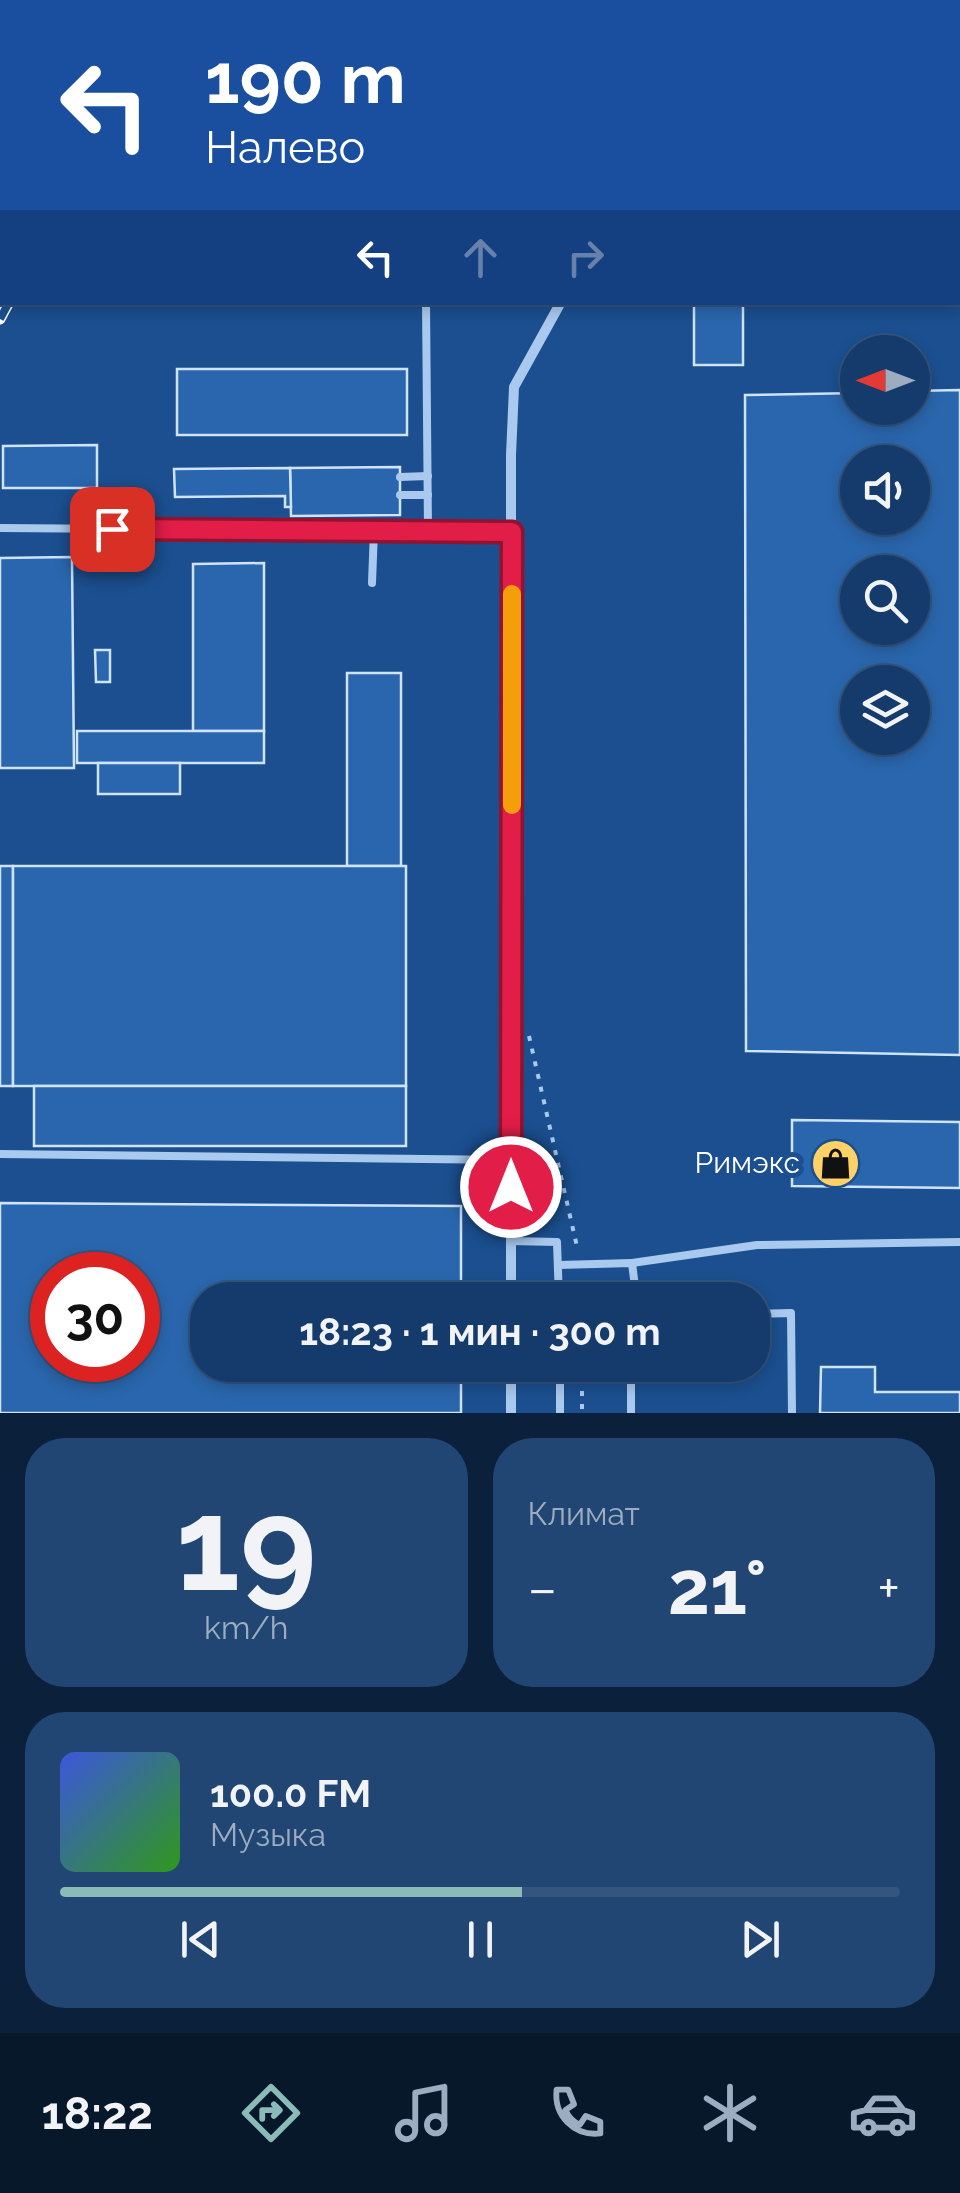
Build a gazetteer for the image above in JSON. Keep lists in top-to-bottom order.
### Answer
{
  "places": {
    "shop": ["Римэкс"]
  },
  "north": "left",
  "page": {
    "turn": ["190 m", "Налево"],
    "limit": "30",
    "trip": "18:23 · 1 мин · 300 m",
    "tile": [
      ["19", "km/h"],
      "Климат"
    ],
    "heat": ["−", "21°", "+"],
    "song": ["100.0 FM", "Музыка"],
    "tabs": "18:22"
  }
}
